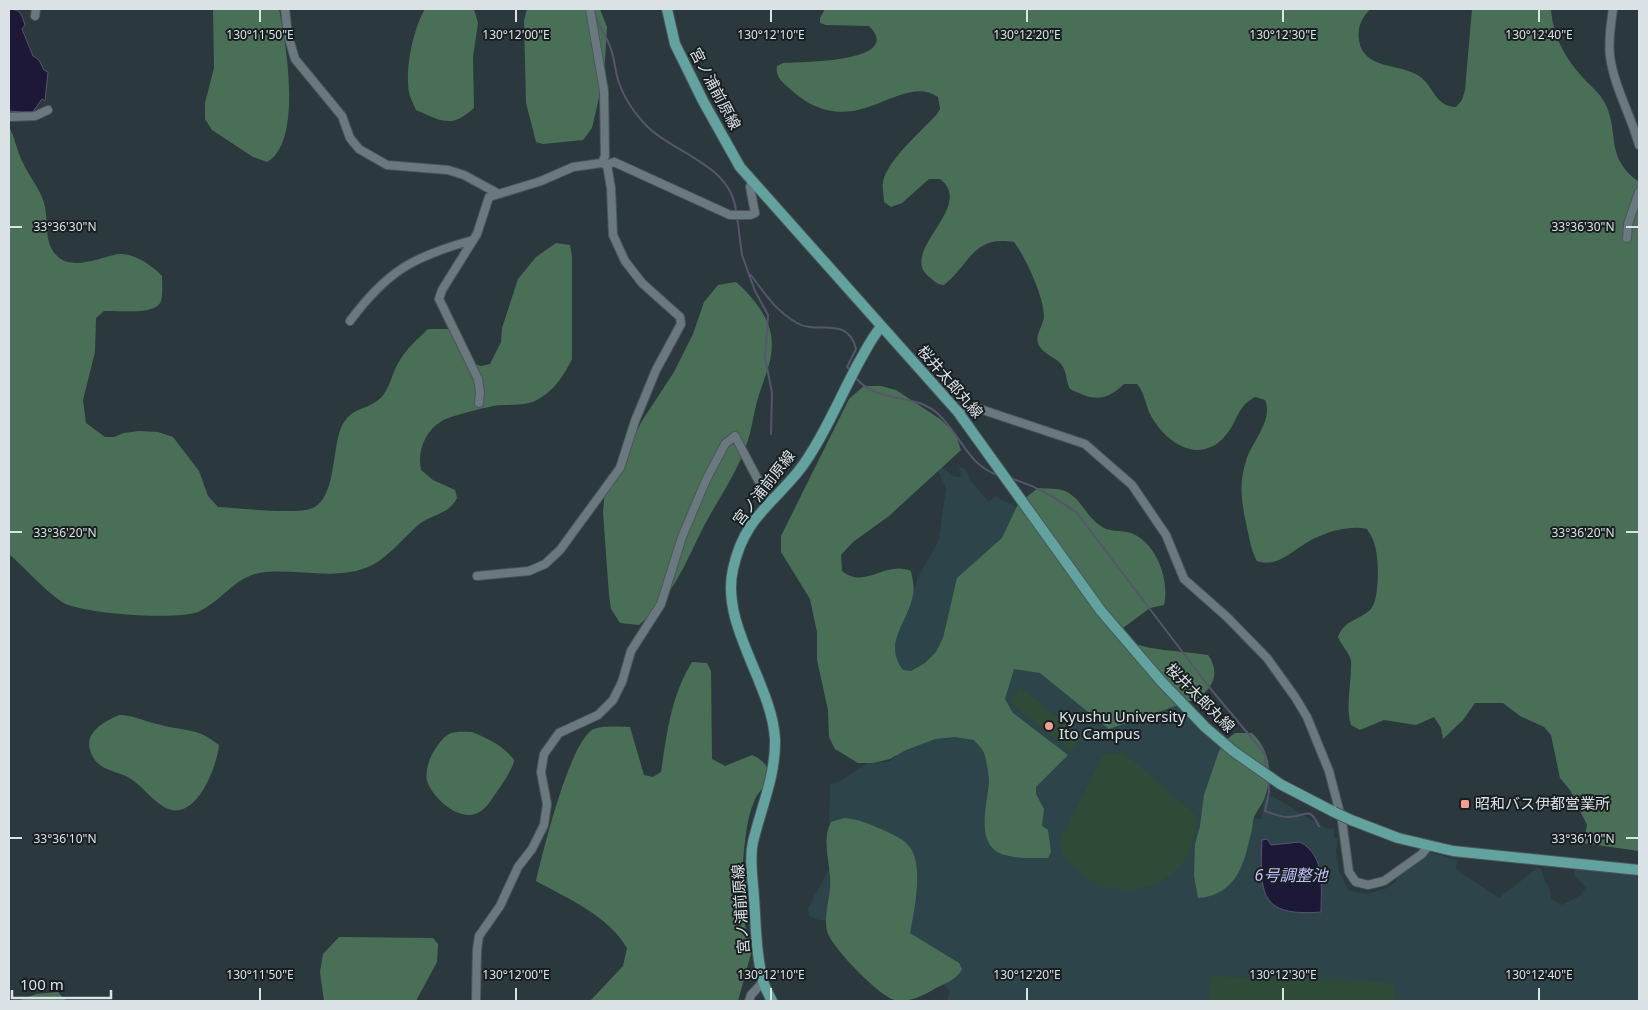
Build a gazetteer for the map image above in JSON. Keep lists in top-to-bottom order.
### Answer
{
  "streets": {
    "main road": ["宮ノ浦前原線", "桜井太郎丸線"]
  },
  "crossings": [
    ["宮ノ浦前原線", "桜井太郎丸線"]
  ],
  "water": ["6号調整池"],
  "places": {
    "other": ["Kyushu University Ito Campus"],
    "transit": ["昭和バス伊都営業所"]
  },
  "scale_bar": "100 m",
  "coordinates": [
    "130°11'50\"E",
    "130°12'00\"E",
    "130°12'10\"E",
    "130°12'20\"E",
    "130°12'30\"E",
    "130°12'40\"E",
    "33°36'30\"N",
    "33°36'20\"N",
    "33°36'10\"N"
  ]
}
